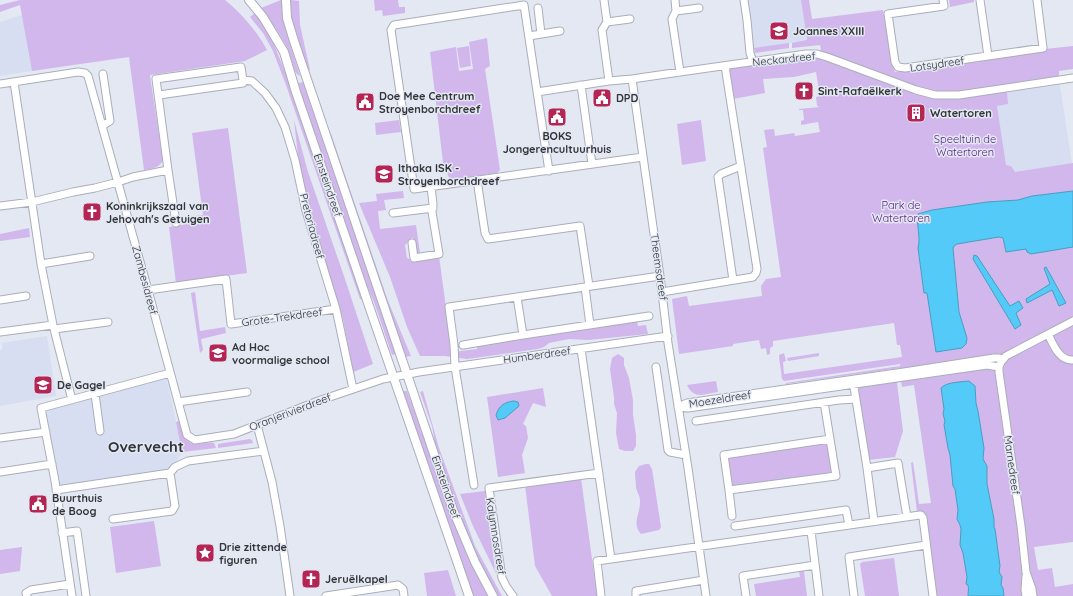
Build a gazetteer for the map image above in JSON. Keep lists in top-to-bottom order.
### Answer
{
  "streets": {
    "main road": ["Einsteindreef"],
    "street": [
      "Neckardreef",
      "Lotsydreef",
      "Pretoriadreef",
      "Theemsdreef",
      "Zambesidreef",
      "Grote-Trekdreef",
      "Humberdreef",
      "Moezeldreef",
      "Oranjerivierdreef",
      "Marnedreef",
      "Kalymnosdreef"
    ]
  },
  "crossings": [
    ["Neckardreef", "Theemsdreef"],
    ["Einsteindreef", "Humberdreef"],
    ["Einsteindreef", "Oranjerivierdreef"],
    ["Pretoriadreef", "Grote-Trekdreef"],
    ["Pretoriadreef", "Oranjerivierdreef"],
    ["Theemsdreef", "Humberdreef"],
    ["Theemsdreef", "Moezeldreef"],
    ["Zambesidreef", "Grote-Trekdreef"],
    ["Zambesidreef", "Oranjerivierdreef"],
    ["Moezeldreef", "Marnedreef"]
  ],
  "districts": ["Overvecht"],
  "parks": ["Speeltuin de Watertoren", "Park de Watertoren"],
  "places": {
    "school or university": [
      "Joannes XXIII",
      "Ithaka ISK - Stroyenborchdreef",
      "Ad Hoc voormalige school",
      "De Gagel"
    ],
    "church": ["Sint-Rafaëlkerk", "Koninkrijkszaal van Jehovah's Getuigen", "Jeruëlkapel"],
    "public building": [
      "DPD",
      "Doe Mee Centrum Stroyenborchdreef",
      "BOKS Jongerencultuurhuis",
      "Buurthuis de Boog"
    ],
    "building": ["Watertoren"],
    "place": ["Drie zittende figuren"]
  }
}
